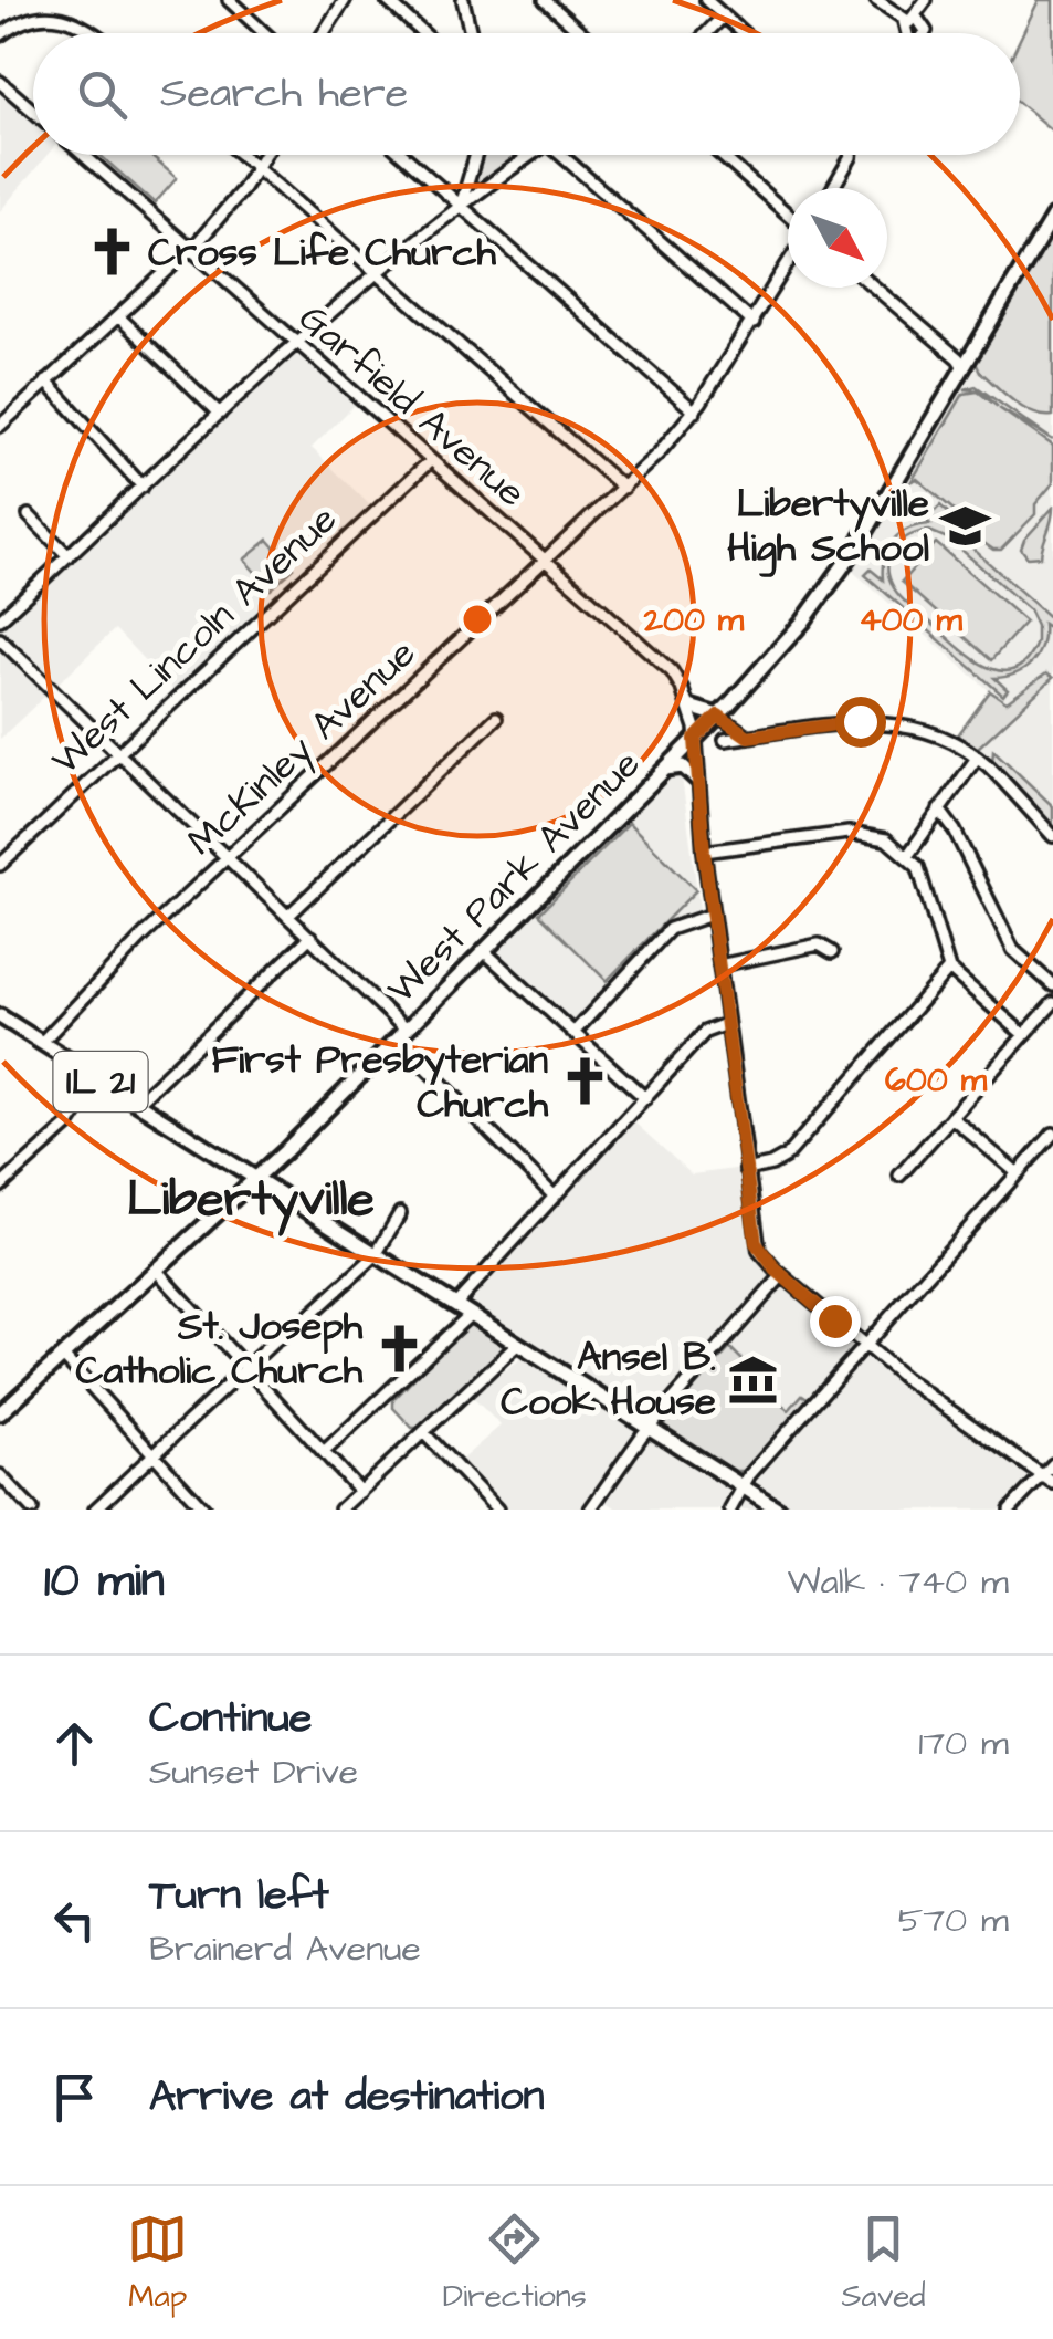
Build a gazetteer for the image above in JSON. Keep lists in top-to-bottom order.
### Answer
{
  "streets": {
    "main road": ["West Park Avenue", "IL 21"],
    "street": ["Garfield Avenue", "West Lincoln Avenue", "McKinley Avenue"]
  },
  "crossings": [
    ["Garfield Avenue", "West Lincoln Avenue"],
    ["Garfield Avenue", "McKinley Avenue"],
    ["Garfield Avenue", "West Park Avenue"],
    ["McKinley Avenue", "IL 21"],
    ["West Park Avenue", "IL 21"]
  ],
  "districts": ["Libertyville"],
  "places": {
    "church": ["Cross Life Church", "First Presbyterian Church", "St. Joseph Catholic Church"],
    "school or university": ["Libertyville High School"],
    "museum": ["Ansel B. Cook House"]
  },
  "north": "bottom right",
  "page": {
    "search": "Search here",
    "heading": ["10 min", "Walk · 740 m"],
    "list": [
      ["Continue", "Sunset Drive", "170 m"],
      ["Turn left", "Brainerd Avenue", "570 m"],
      "Arrive at destination"
    ],
    "nav": ["Map", "Directions", "Saved"]
  },
  "rings": ["200 m", "400 m", "600 m"]
}
